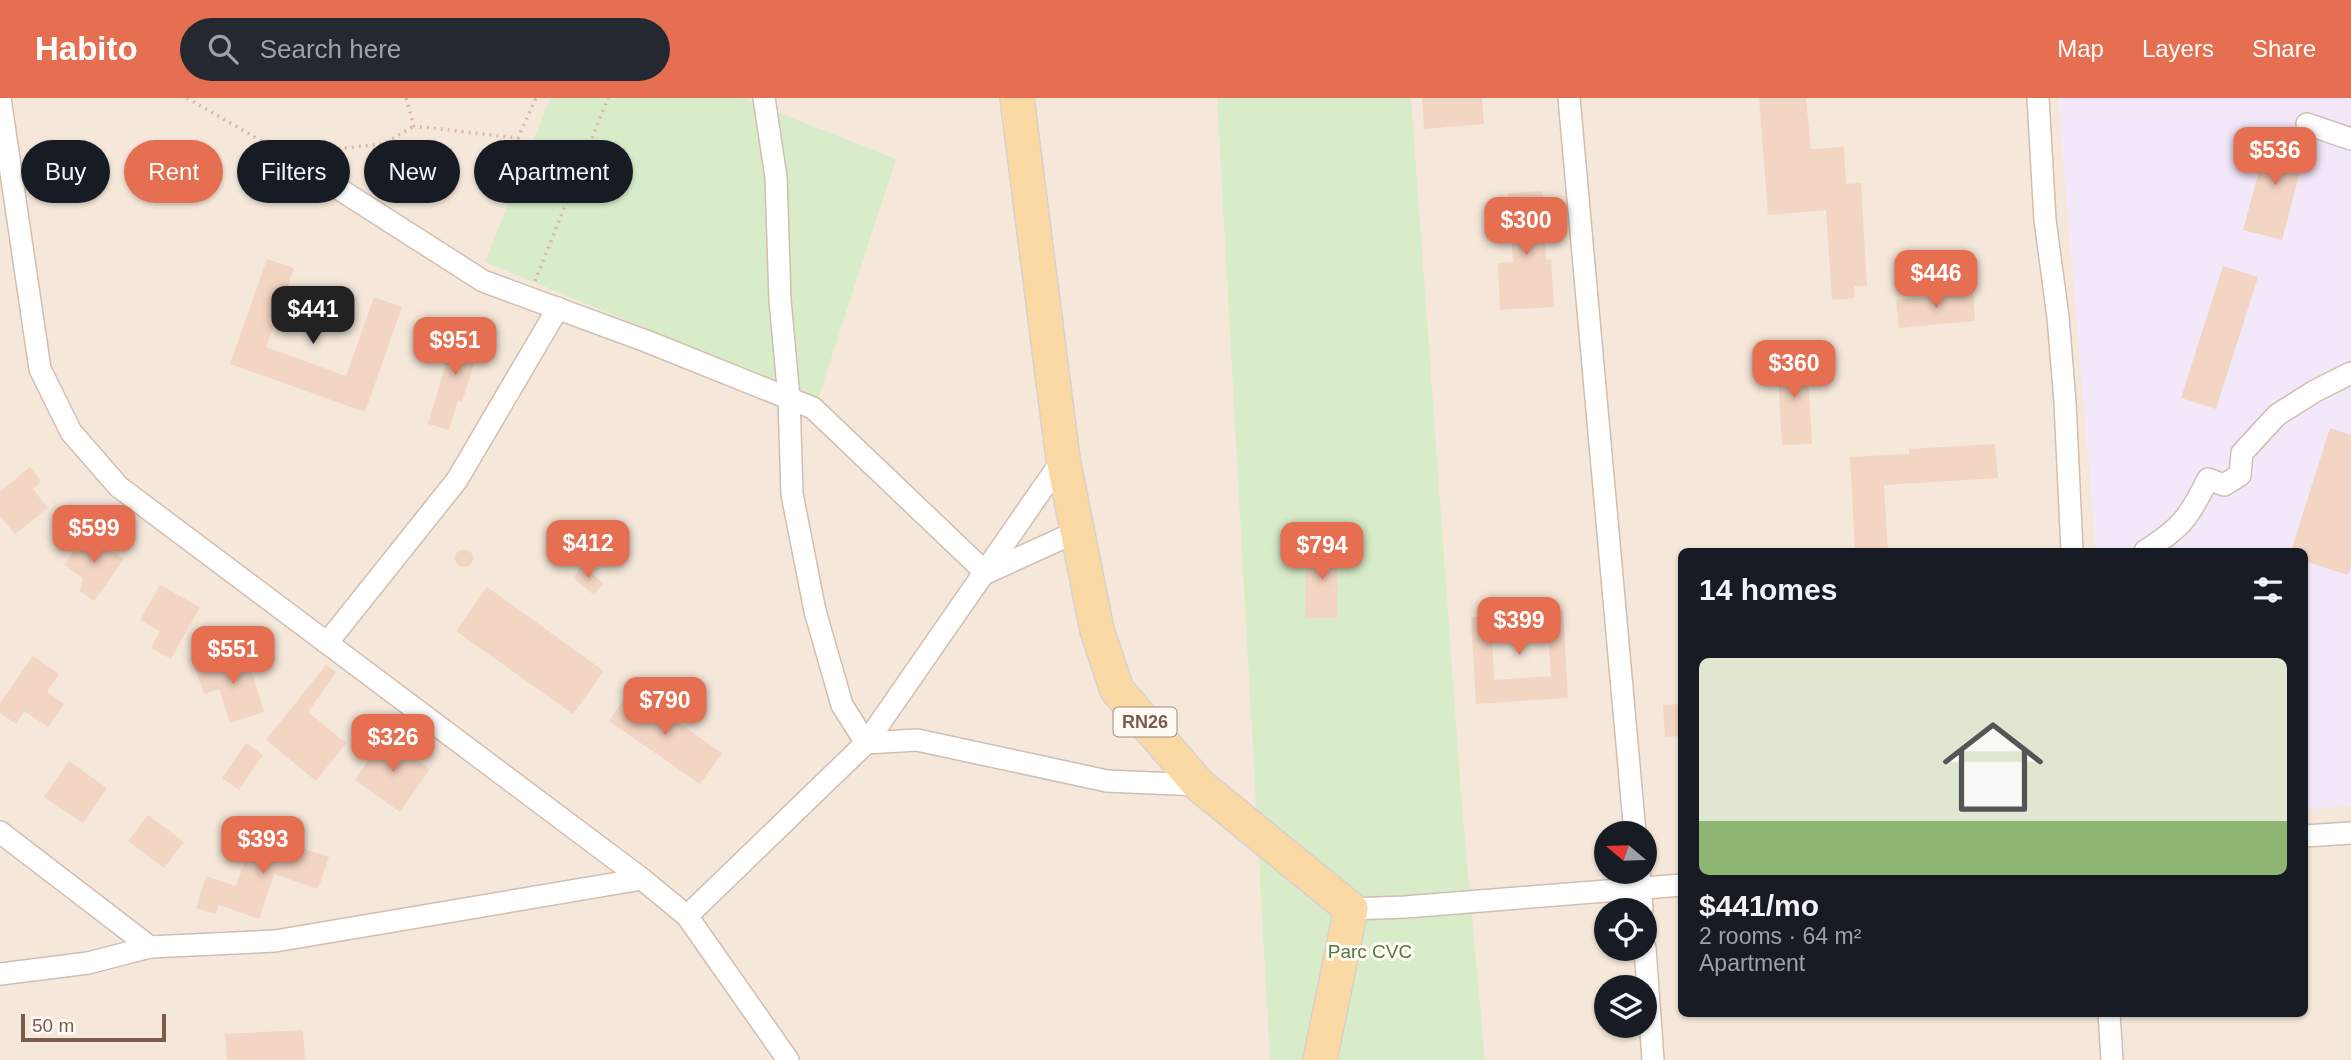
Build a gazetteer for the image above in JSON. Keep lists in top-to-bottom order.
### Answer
{
  "streets": {
    "main road": ["RN26"]
  },
  "parks": ["Parc CVC"],
  "scale_bar": "50 m",
  "north": "left",
  "page": {
    "header": "Habito",
    "search": "Search here",
    "nav": ["Map", "Layers", "Share"],
    "price": [
      "$536",
      "$300",
      "$446",
      "$441",
      "$951",
      "$360",
      "$599",
      "$412",
      "$794",
      "$399",
      "$551",
      "$790",
      "$326",
      "$393"
    ],
    "chip": [
      "Buy",
      "Rent",
      "Filters",
      "New",
      "Apartment"
    ],
    "heading": "14 homes",
    "list": [
      {
        "name": "$441/mo",
        "note": "2 rooms · 64 m² · Apartment"
      }
    ],
    "scale": "50 m"
  }
}
